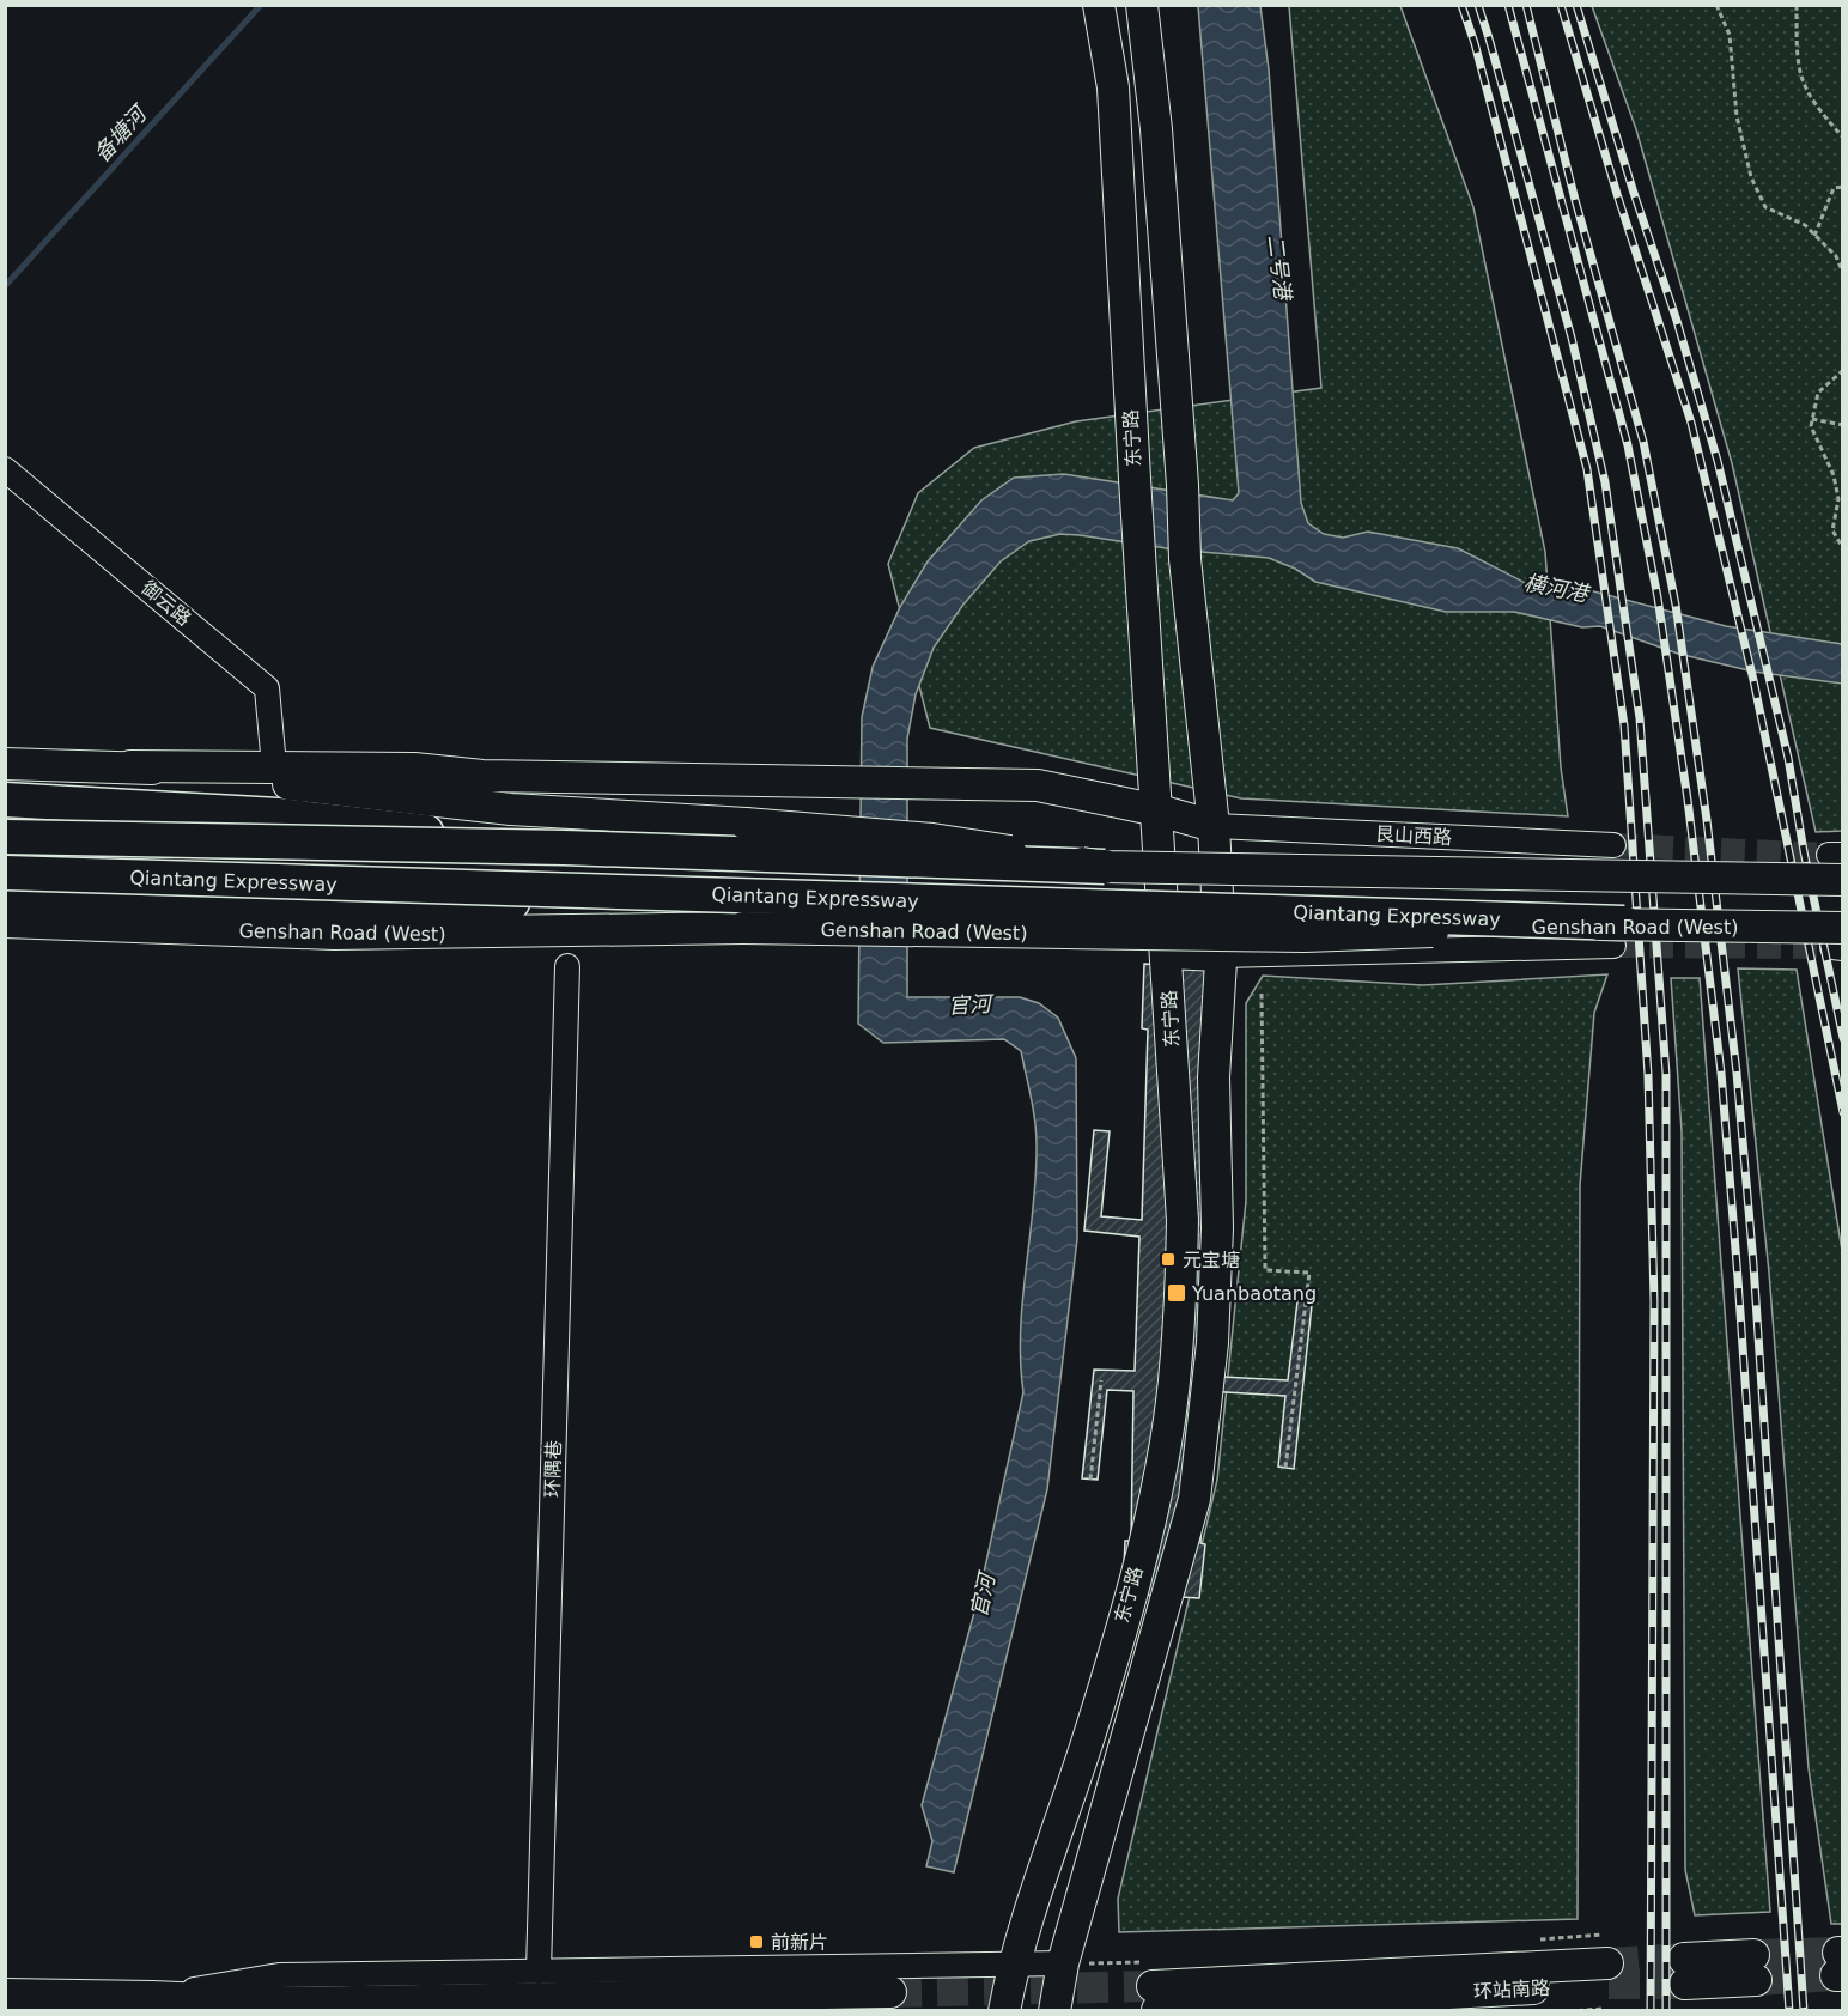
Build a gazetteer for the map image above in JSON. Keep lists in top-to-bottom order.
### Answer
{
  "streets": {
    "highway": ["Qiantang Expressway"],
    "main road": ["东宁路", "Genshan Road (West)", "环站南路"],
    "street": ["御云路", "艮山西路", "环隅巷"]
  },
  "crossings": [
    ["东宁路", "艮山西路"],
    ["Qiantang Expressway", "Genshan Road (West)"]
  ],
  "water": [
    "备塘河",
    "二号港",
    "横河港",
    "官河"
  ],
  "places": {
    "transit": ["元宝塘", "Yuanbaotang", "前新片"]
  }
}
